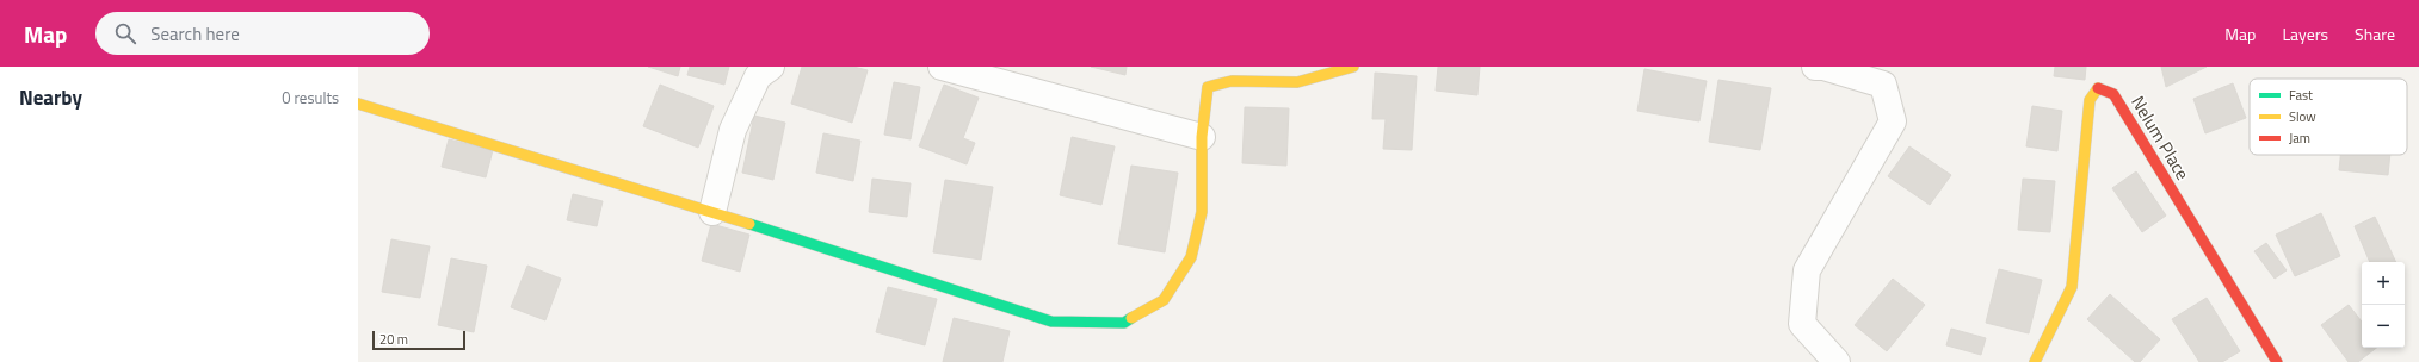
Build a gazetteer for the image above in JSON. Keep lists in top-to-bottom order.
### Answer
{
  "streets": {
    "street": ["Nelum Place"]
  },
  "legend": ["Fast", "Slow", "Jam"],
  "scale_bar": "20 m",
  "page": {
    "header": "Map",
    "search": "Search here",
    "nav": ["Map", "Layers", "Share"],
    "heading": ["Nearby", "0 results"],
    "map_buttons": ["+", "−"],
    "scale": "20 m"
  }
}
